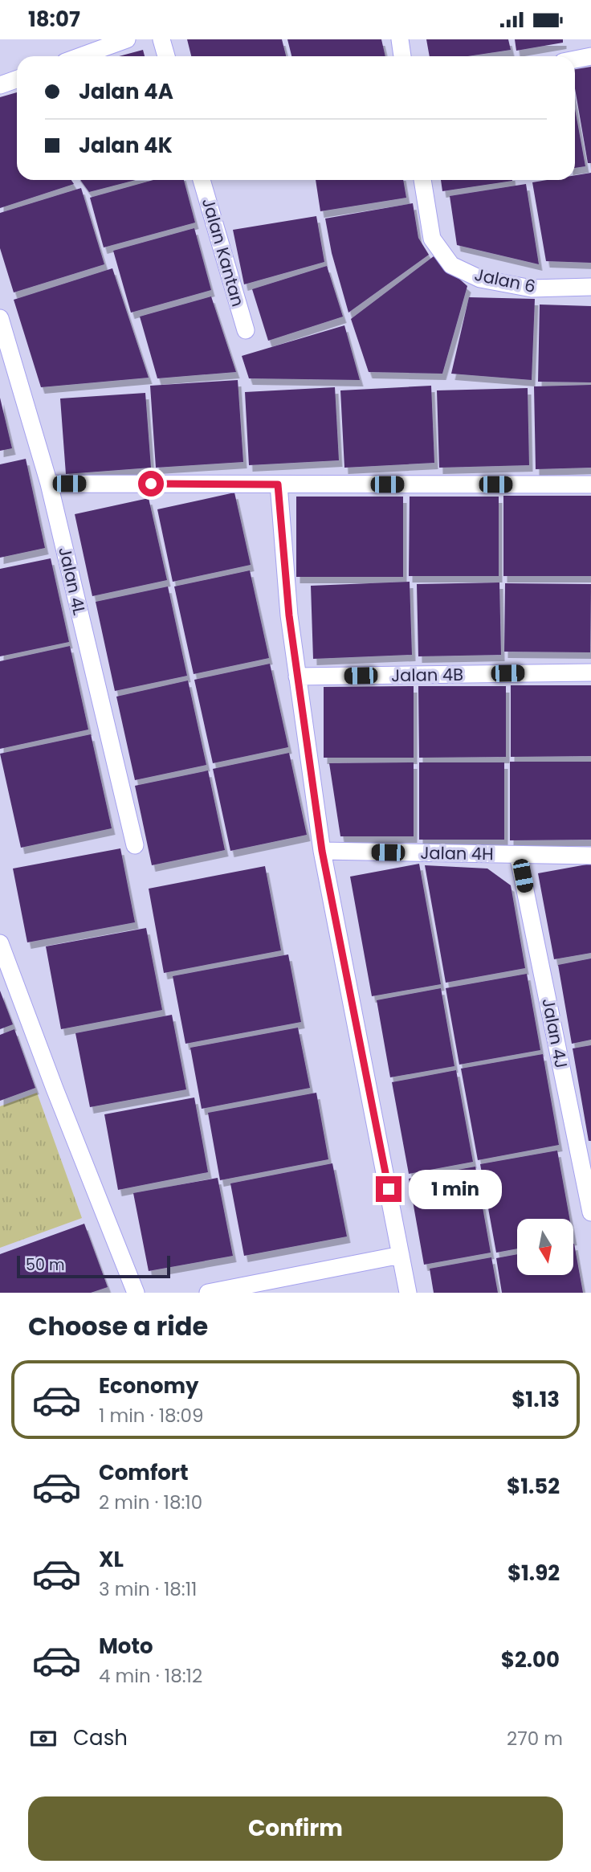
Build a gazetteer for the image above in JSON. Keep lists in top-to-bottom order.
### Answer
{
  "streets": {
    "street": [
      "Jalan Kantan",
      "Jalan 6",
      "Jalan 4L",
      "Jalan 4B",
      "Jalan 4H",
      "Jalan 4J"
    ]
  },
  "crossings": [
    ["Jalan 4H", "Jalan 4J"]
  ],
  "scale_bar": "50 m",
  "north": "bottom",
  "page": {
    "status": "18:07",
    "banner": ["Jalan 4A", "Jalan 4K"],
    "bubble": "1 min",
    "scale": "50 m",
    "heading": "Choose a ride",
    "list": [
      {
        "name": "Economy",
        "note": "1 min · 18:09",
        "value": "$1.13"
      },
      {
        "name": "Comfort",
        "note": "2 min · 18:10",
        "value": "$1.52"
      },
      {
        "name": "XL",
        "note": "3 min · 18:11",
        "value": "$1.92"
      },
      {
        "name": "Moto",
        "note": "4 min · 18:12",
        "value": "$2.00"
      }
    ],
    "pay": ["Cash", "270 m"],
    "buttons": "Confirm"
  }
}
